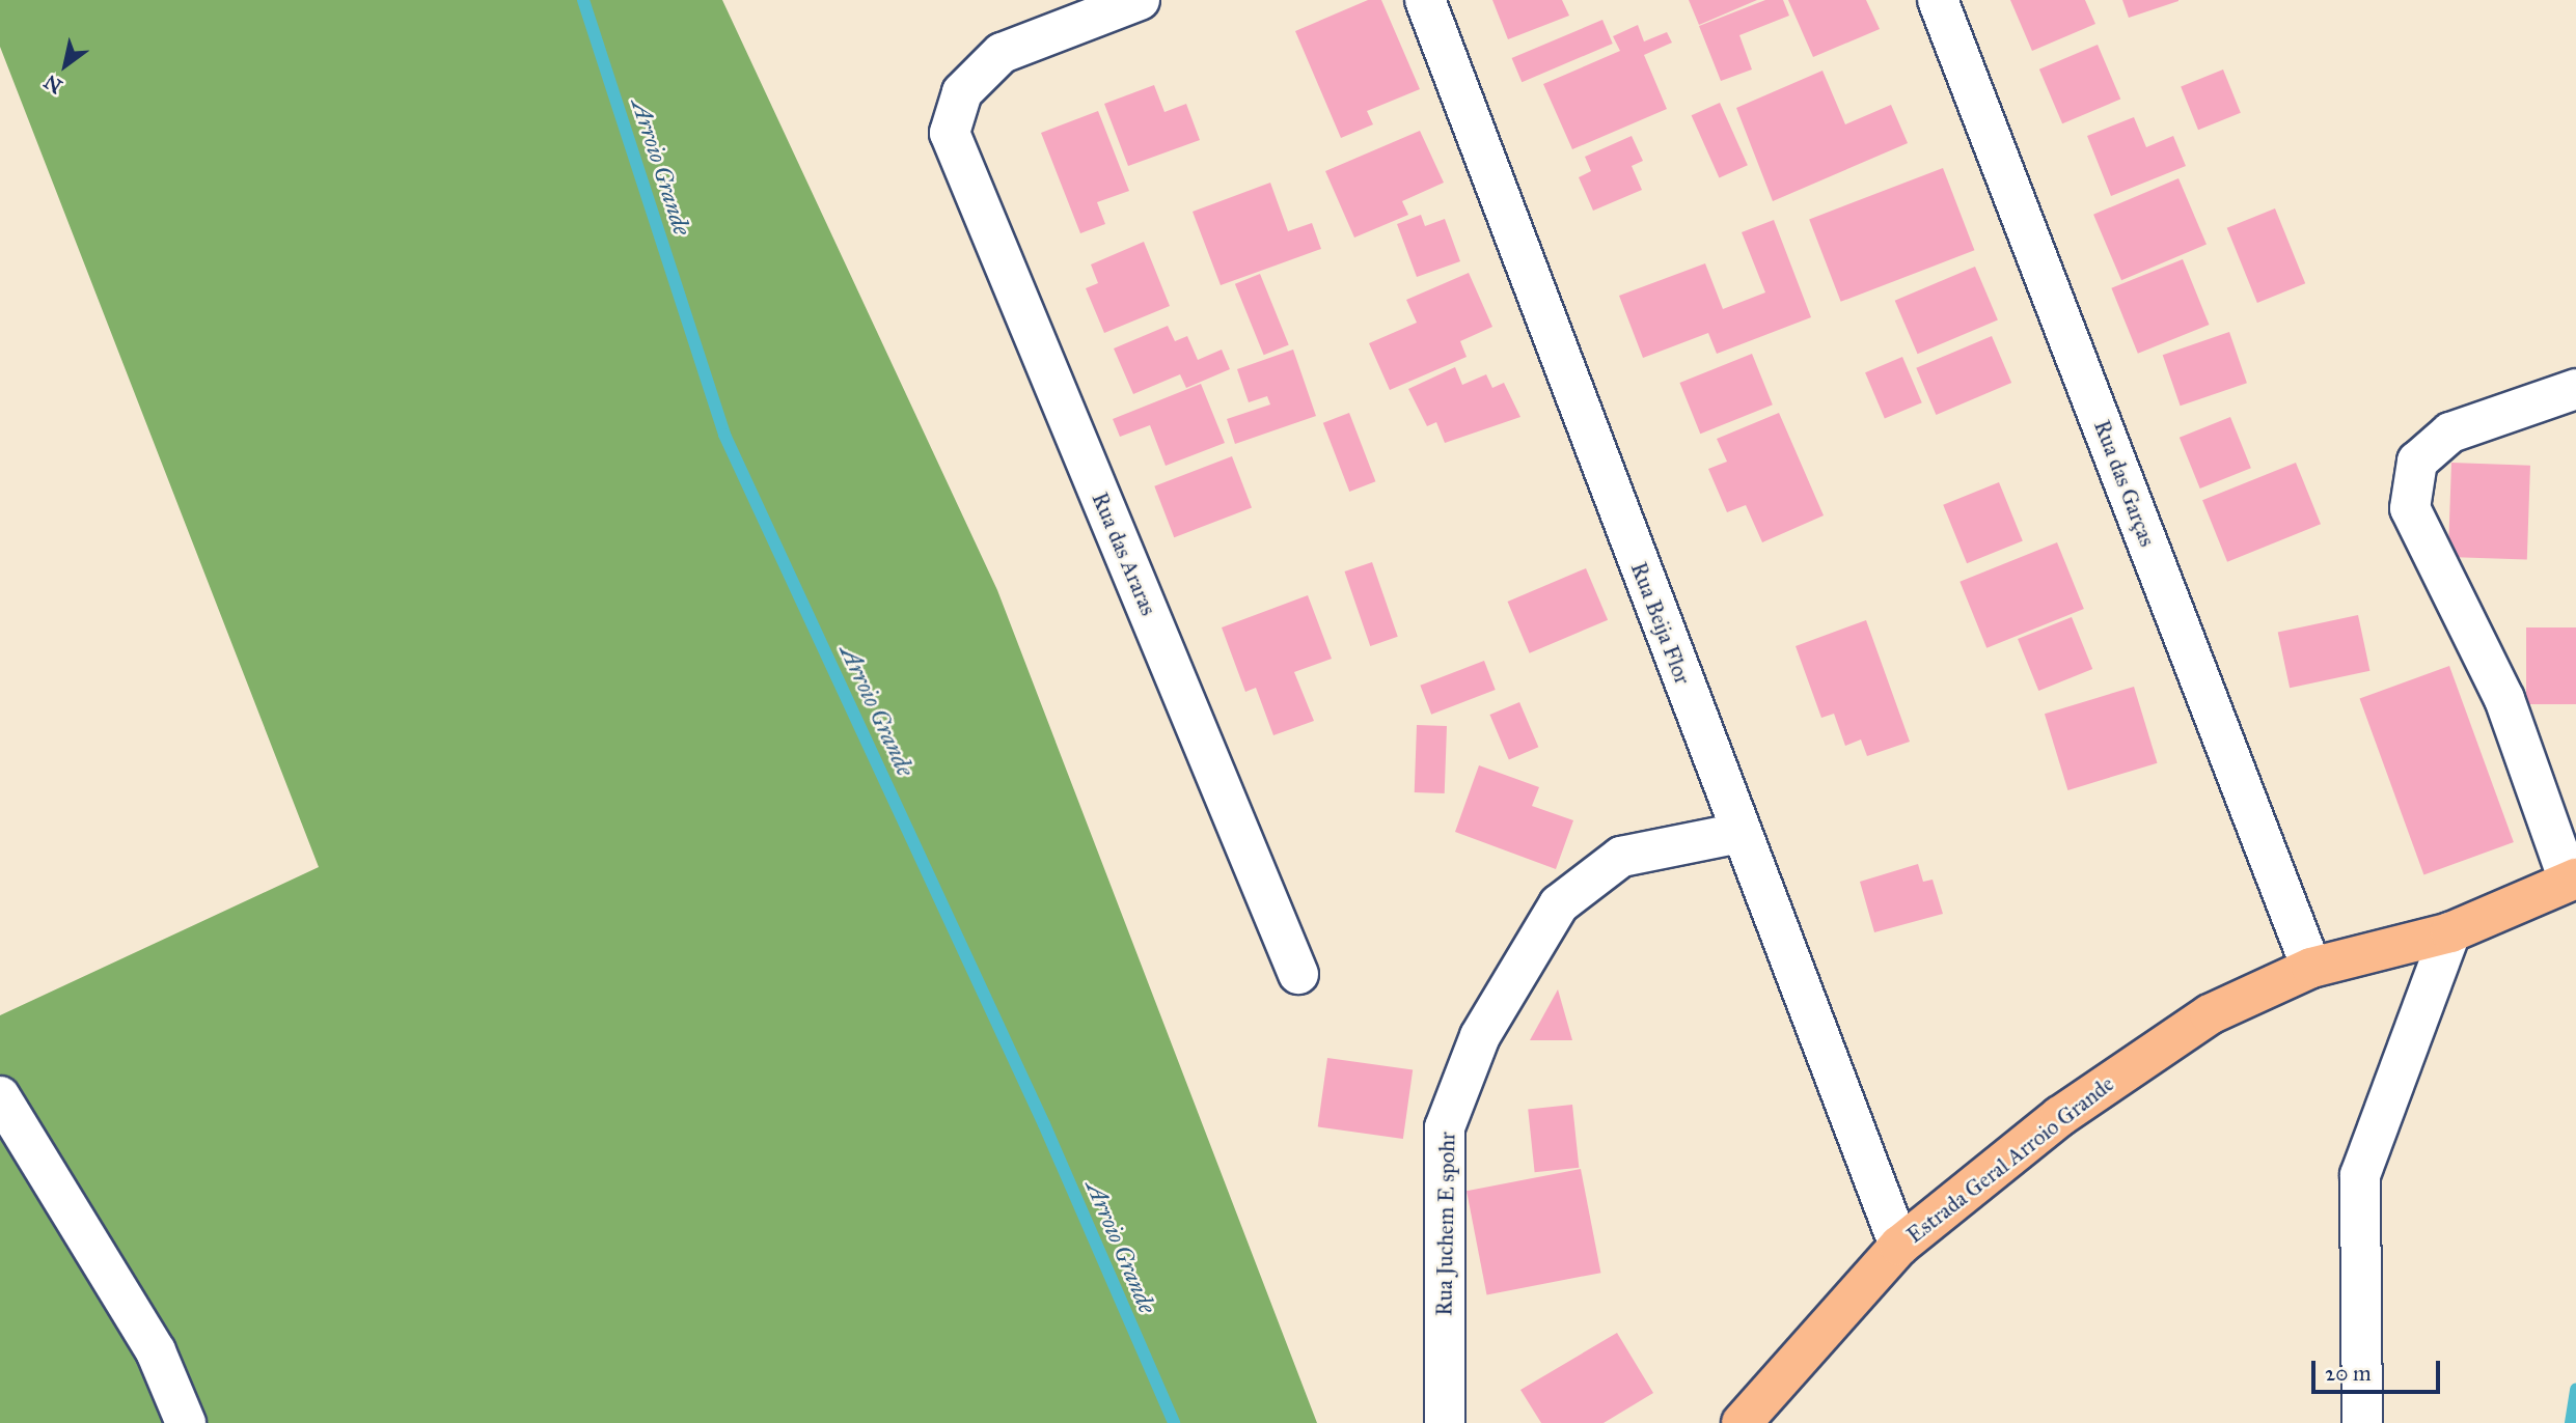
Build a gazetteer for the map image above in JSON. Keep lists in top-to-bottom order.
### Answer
{
  "streets": {
    "main road": ["Estrada Geral Arroio Grande"],
    "street": [
      "Rua das Garças",
      "Rua das Araras",
      "Rua Beija Flor",
      "Rua Juchem E spohr"
    ]
  },
  "crossings": [
    ["Rua das Garças", "Estrada Geral Arroio Grande"],
    ["Rua Beija Flor", "Estrada Geral Arroio Grande"],
    ["Rua Beija Flor", "Rua Juchem E spohr"]
  ],
  "water": ["Arroio Grande"],
  "scale_bar": "20 m",
  "north": "bottom left"
}
